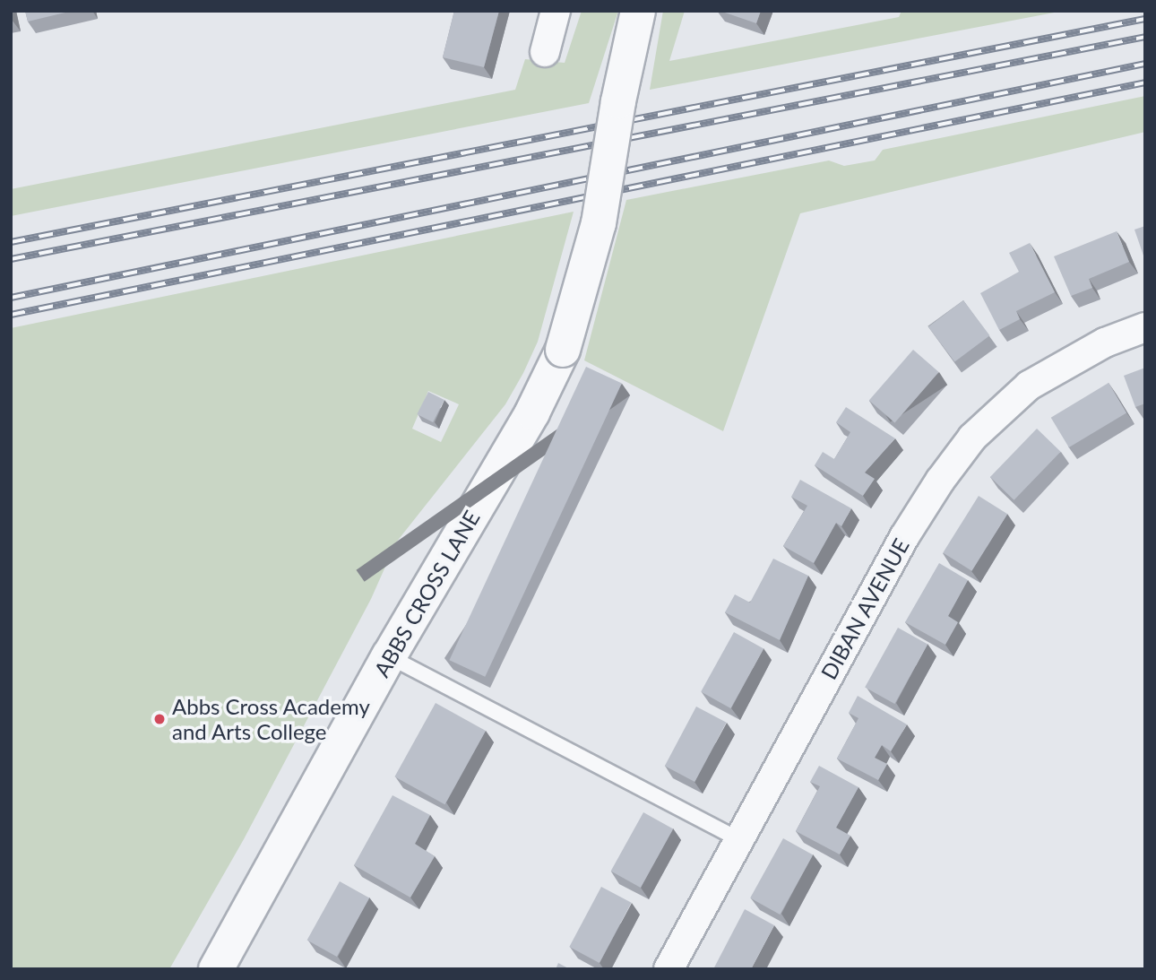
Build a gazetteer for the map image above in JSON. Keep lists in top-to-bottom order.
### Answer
{
  "streets": {
    "street": ["ABBS CROSS LANE", "DIBAN AVENUE"]
  },
  "places": ["Abbs Cross Academy and Arts College"]
}
